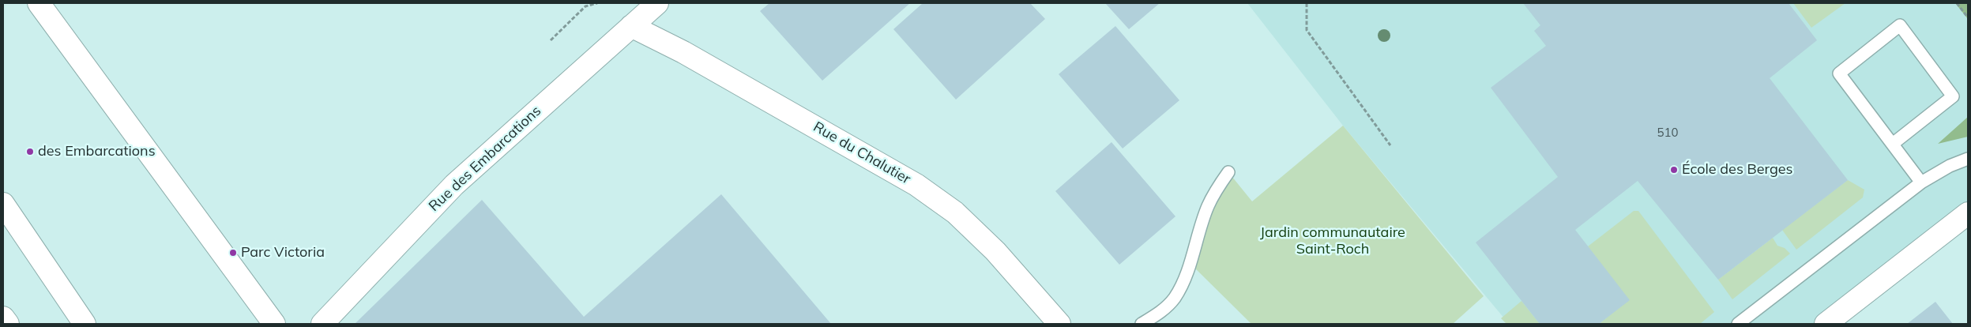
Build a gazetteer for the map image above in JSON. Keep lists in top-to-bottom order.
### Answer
{
  "streets": {
    "street": ["Rue du Chalutier", "Rue des Embarcations"]
  },
  "crossings": [
    ["Rue du Chalutier", "Rue des Embarcations"]
  ],
  "parks": ["Jardin communautaire Saint-Roch"],
  "places": ["des Embarcations", "École des Berges", "Parc Victoria"],
  "house_numbers": ["510"]
}
